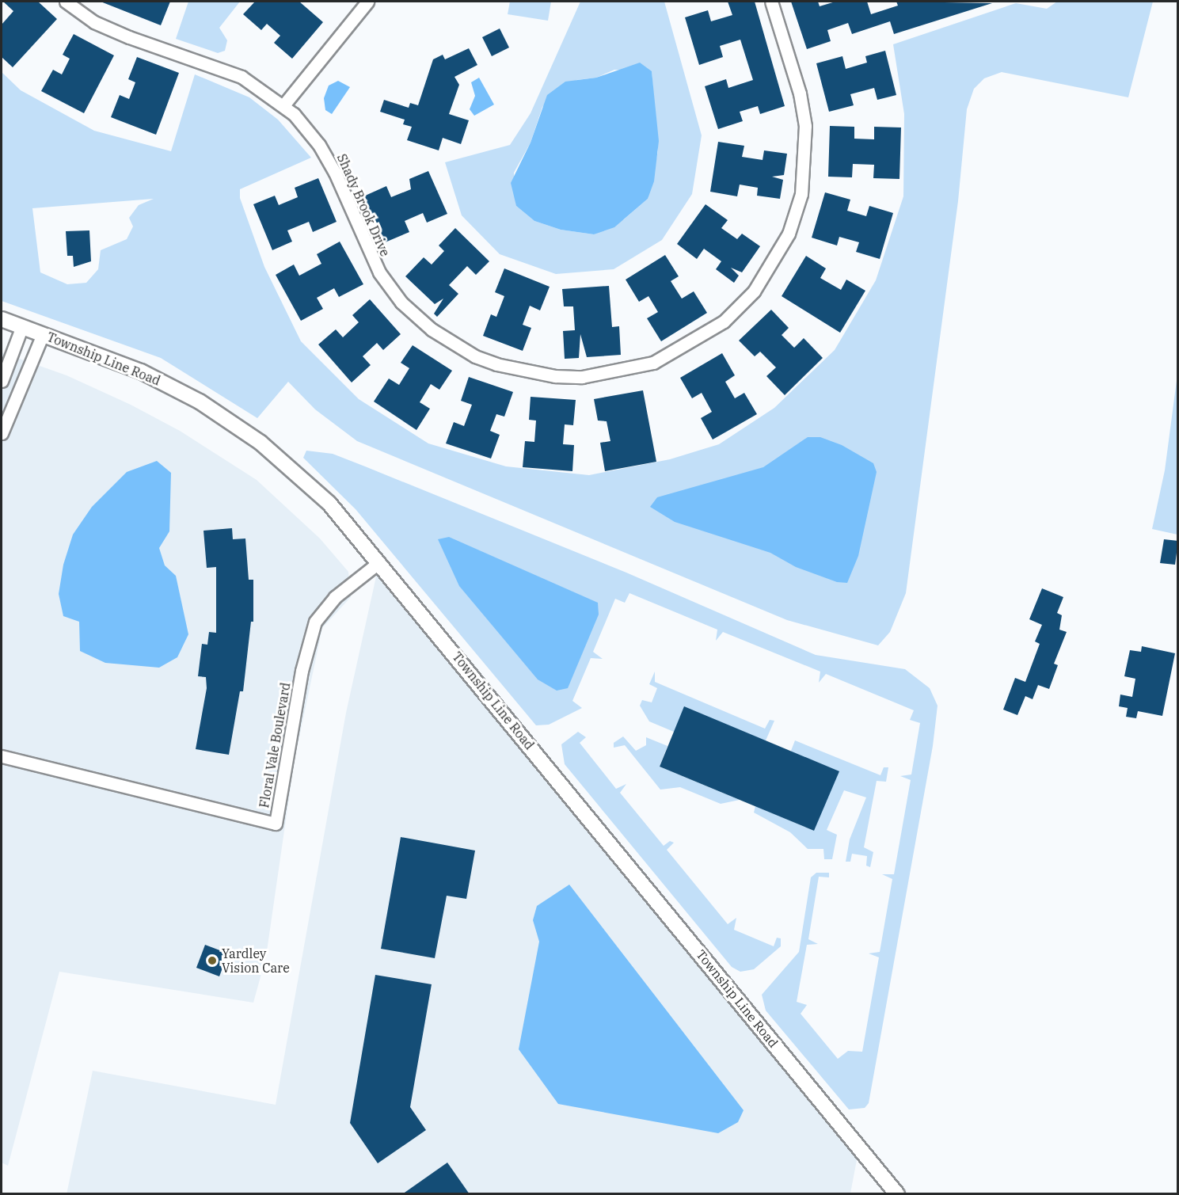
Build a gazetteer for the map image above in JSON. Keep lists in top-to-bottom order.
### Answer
{
  "streets": {
    "street": ["Shady Brook Drive", "Township Line Road", "Floral Vale Boulevard"]
  },
  "crossings": [
    ["Township Line Road", "Floral Vale Boulevard"]
  ],
  "places": ["Yardley Vision Care"]
}
